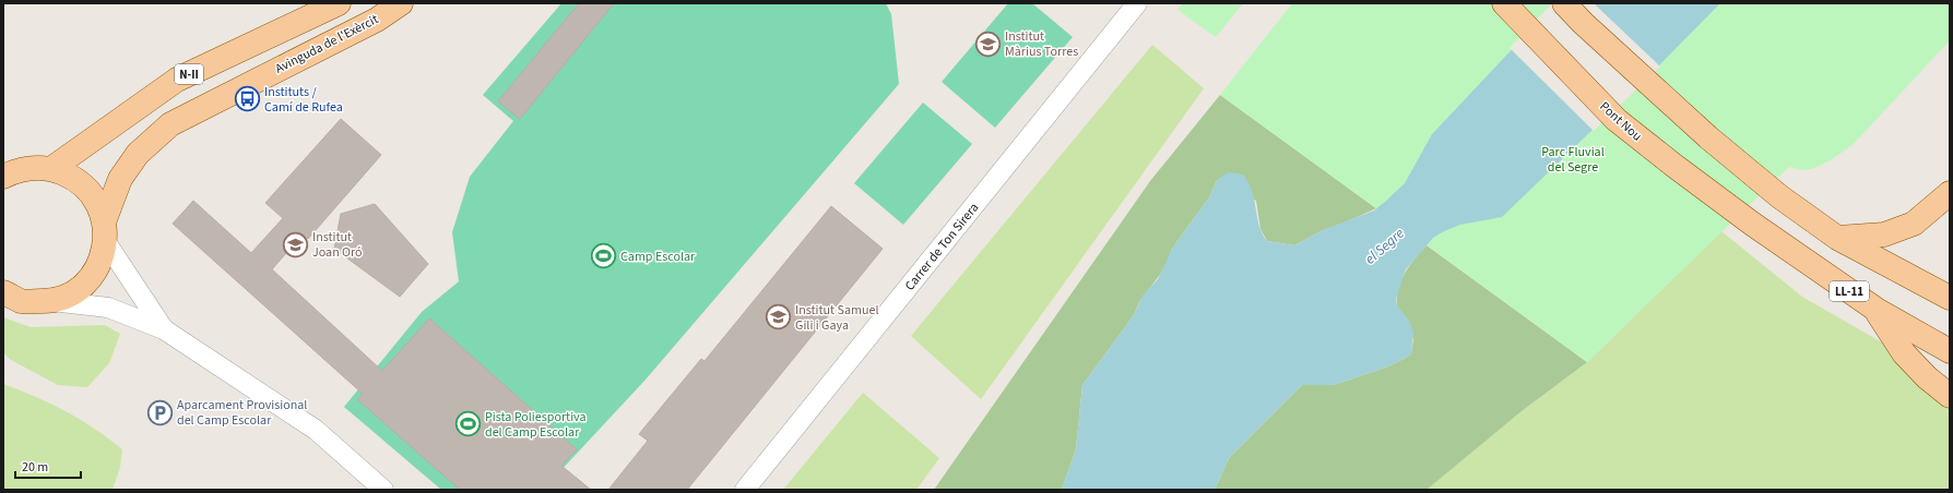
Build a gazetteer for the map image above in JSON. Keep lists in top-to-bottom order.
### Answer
{
  "streets": {
    "main road": [
      "Avinguda de l'Exèrcit",
      "N-II",
      "Pont Nou",
      "LL-11"
    ],
    "street": ["Carrer de Ton Sirera"]
  },
  "crossings": [
    ["Pont Nou", "LL-11"]
  ],
  "water": ["el Segre"],
  "parks": ["Parc Fluvial del Segre"],
  "places": {
    "school or university": ["Institut Màrius Torres", "Institut Joan Oró", "Institut Samuel Gili i Gaya"],
    "bus stop": ["Instituts / Camí de Rufea"],
    "sports": ["Camp Escolar", "Pista Poliesportiva del Camp Escolar"],
    "parking": ["Aparcament Provisional del Camp Escolar"]
  },
  "scale_bar": "20 m"
}
